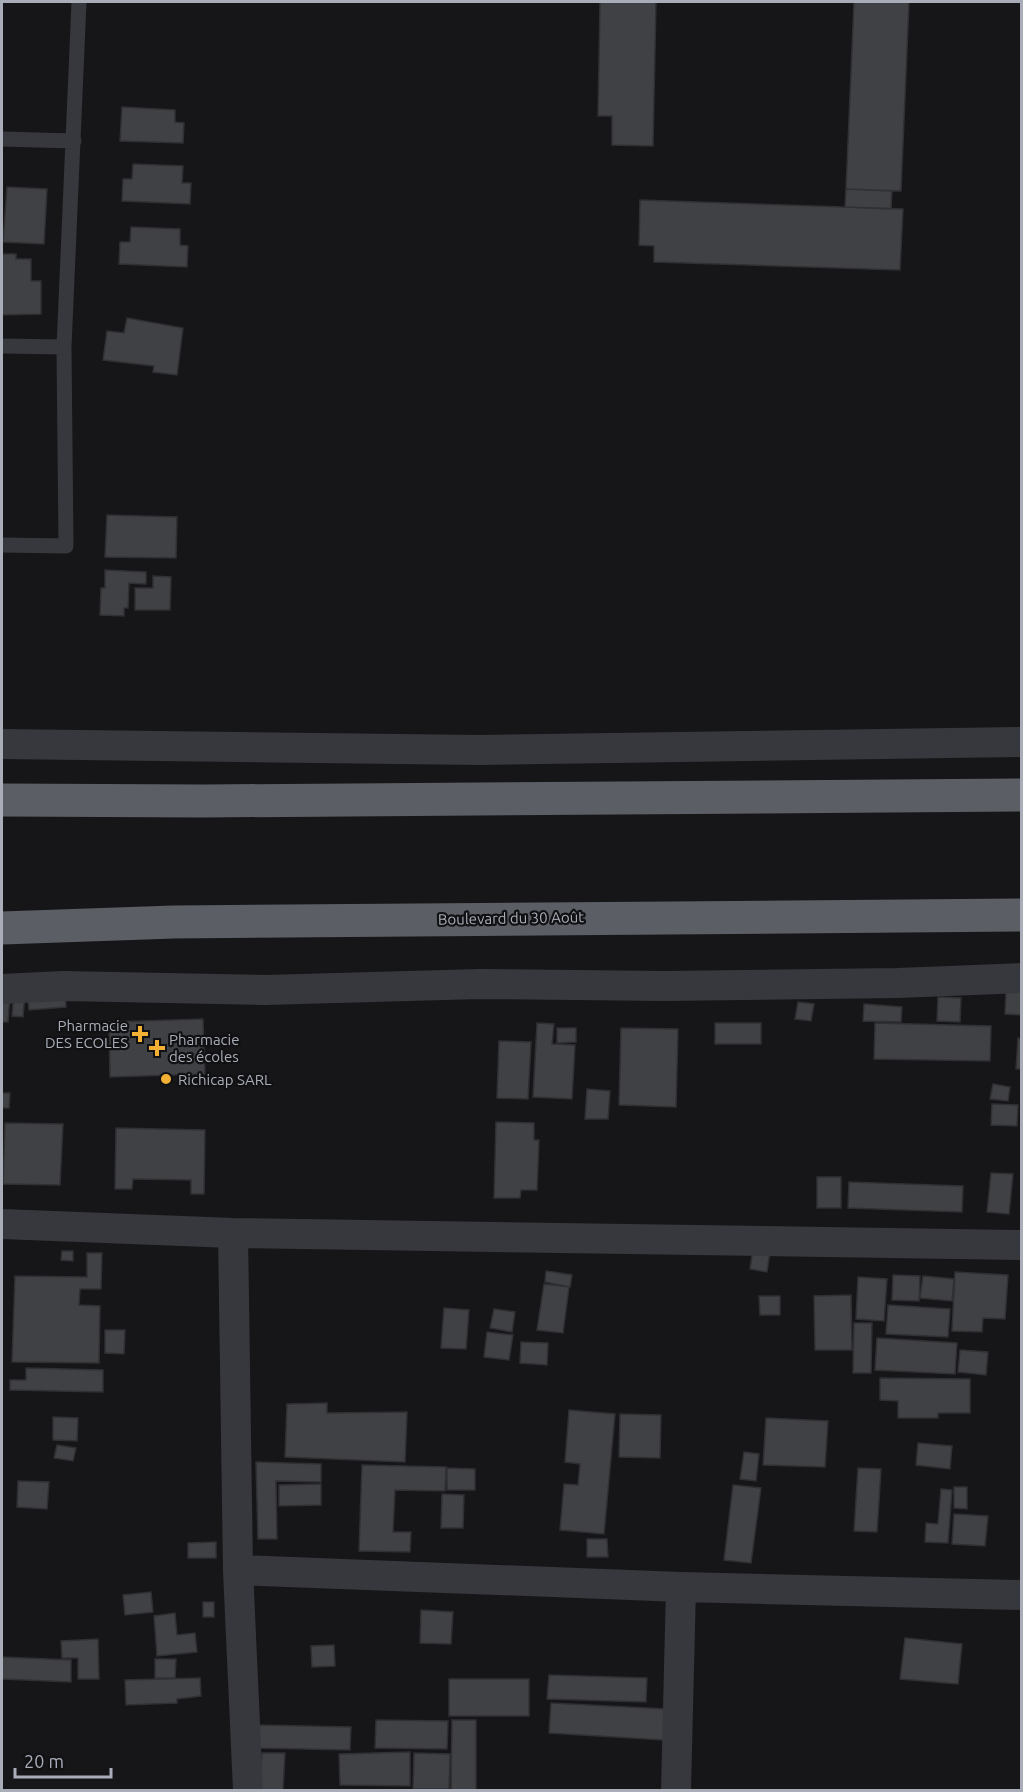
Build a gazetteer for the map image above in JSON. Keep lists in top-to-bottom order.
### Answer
{
  "streets": {
    "highway": ["Boulevard du 30 Août"]
  },
  "places": {
    "health": ["Pharmacie DES ECOLES", "Pharmacie des écoles"],
    "other": ["Richicap SARL"]
  },
  "scale_bar": "20 m"
}
